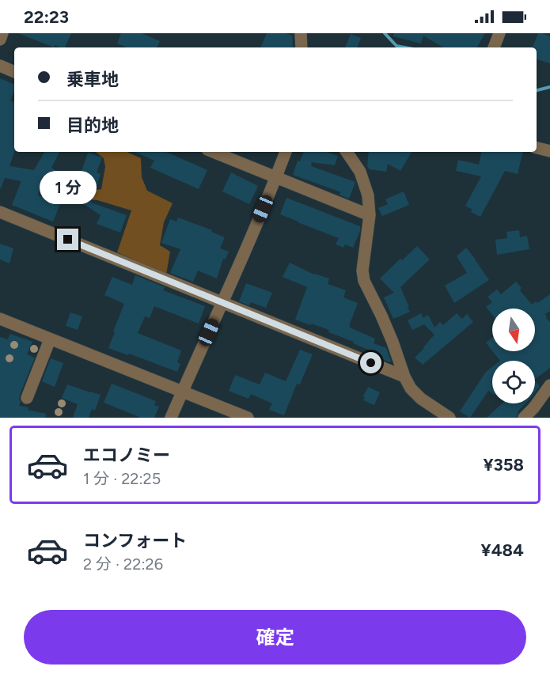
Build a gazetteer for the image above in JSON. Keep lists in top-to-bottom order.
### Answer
{
  "north": "bottom",
  "page": {
    "status": "22:23",
    "banner": ["乗車地", "目的地"],
    "bubble": "1 分",
    "list": [
      {
        "name": "エコノミー",
        "note": "1 分 · 22:25",
        "value": "¥358"
      },
      {
        "name": "コンフォート",
        "note": "2 分 · 22:26",
        "value": "¥484"
      }
    ],
    "buttons": "確定"
  }
}
